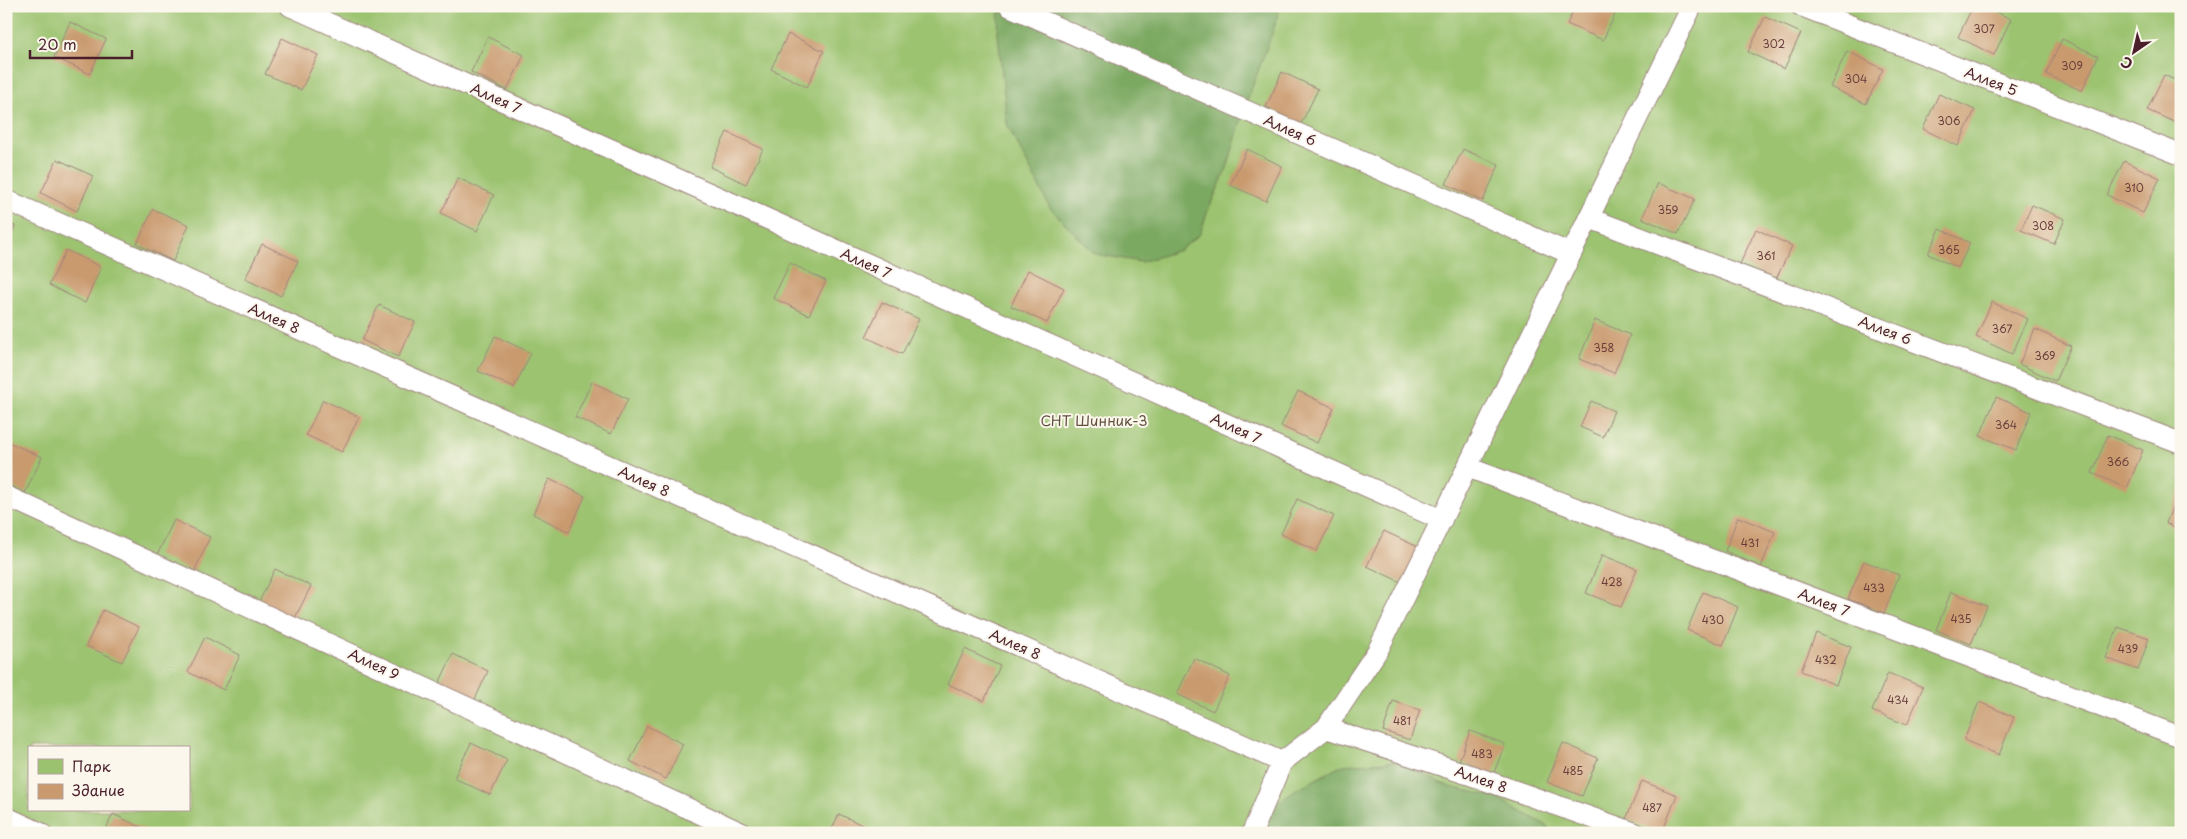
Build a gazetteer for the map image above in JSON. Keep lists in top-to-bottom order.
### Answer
{
  "streets": {
    "lane": [
      "Аллея 5",
      "Аллея 7",
      "Аллея 6",
      "Аллея 8",
      "Аллея 9"
    ]
  },
  "parks": ["СНТ Шинник-3"],
  "house_numbers": [
    "307",
    "302",
    "309",
    "304",
    "306",
    "310",
    "359",
    "308",
    "365",
    "361",
    "367",
    "358",
    "369",
    "364",
    "366",
    "431",
    "428",
    "433",
    "435",
    "430",
    "439",
    "432",
    "434",
    "481",
    "483",
    "485",
    "487"
  ],
  "legend": ["Парк", "Здание"],
  "scale_bar": "20 m",
  "north": "bottom left"
}
